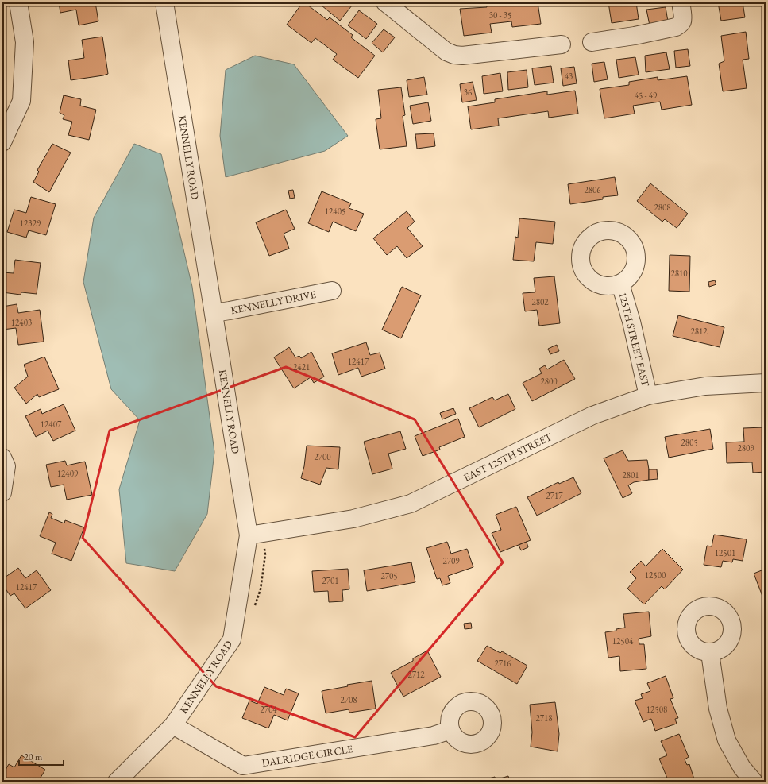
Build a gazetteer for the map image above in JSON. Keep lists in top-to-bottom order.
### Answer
{
  "streets": {
    "street": [
      "KENNELLY ROAD",
      "KENNELLY DRIVE",
      "125TH STREET EAST",
      "EAST 125TH STREET",
      "DALRIDGE CIRCLE"
    ]
  },
  "crossings": [
    ["KENNELLY ROAD", "KENNELLY DRIVE"],
    ["KENNELLY ROAD", "EAST 125TH STREET"],
    ["KENNELLY ROAD", "DALRIDGE CIRCLE"],
    ["125TH STREET EAST", "EAST 125TH STREET"]
  ],
  "house_numbers": [
    "30 - 35",
    "43",
    "36",
    "45 - 49",
    "2806",
    "2808",
    "12405",
    "12329",
    "2810",
    "2802",
    "12403",
    "2812",
    "12417",
    "12421",
    "2800",
    "12407",
    "2805",
    "2809",
    "2700",
    "12409",
    "2801",
    "2717",
    "12501",
    "2709",
    "12500",
    "2705",
    "2701",
    "12417",
    "12504",
    "2716",
    "2712",
    "2708",
    "2704",
    "12508",
    "2718"
  ],
  "scale_bar": "20 m"
}
